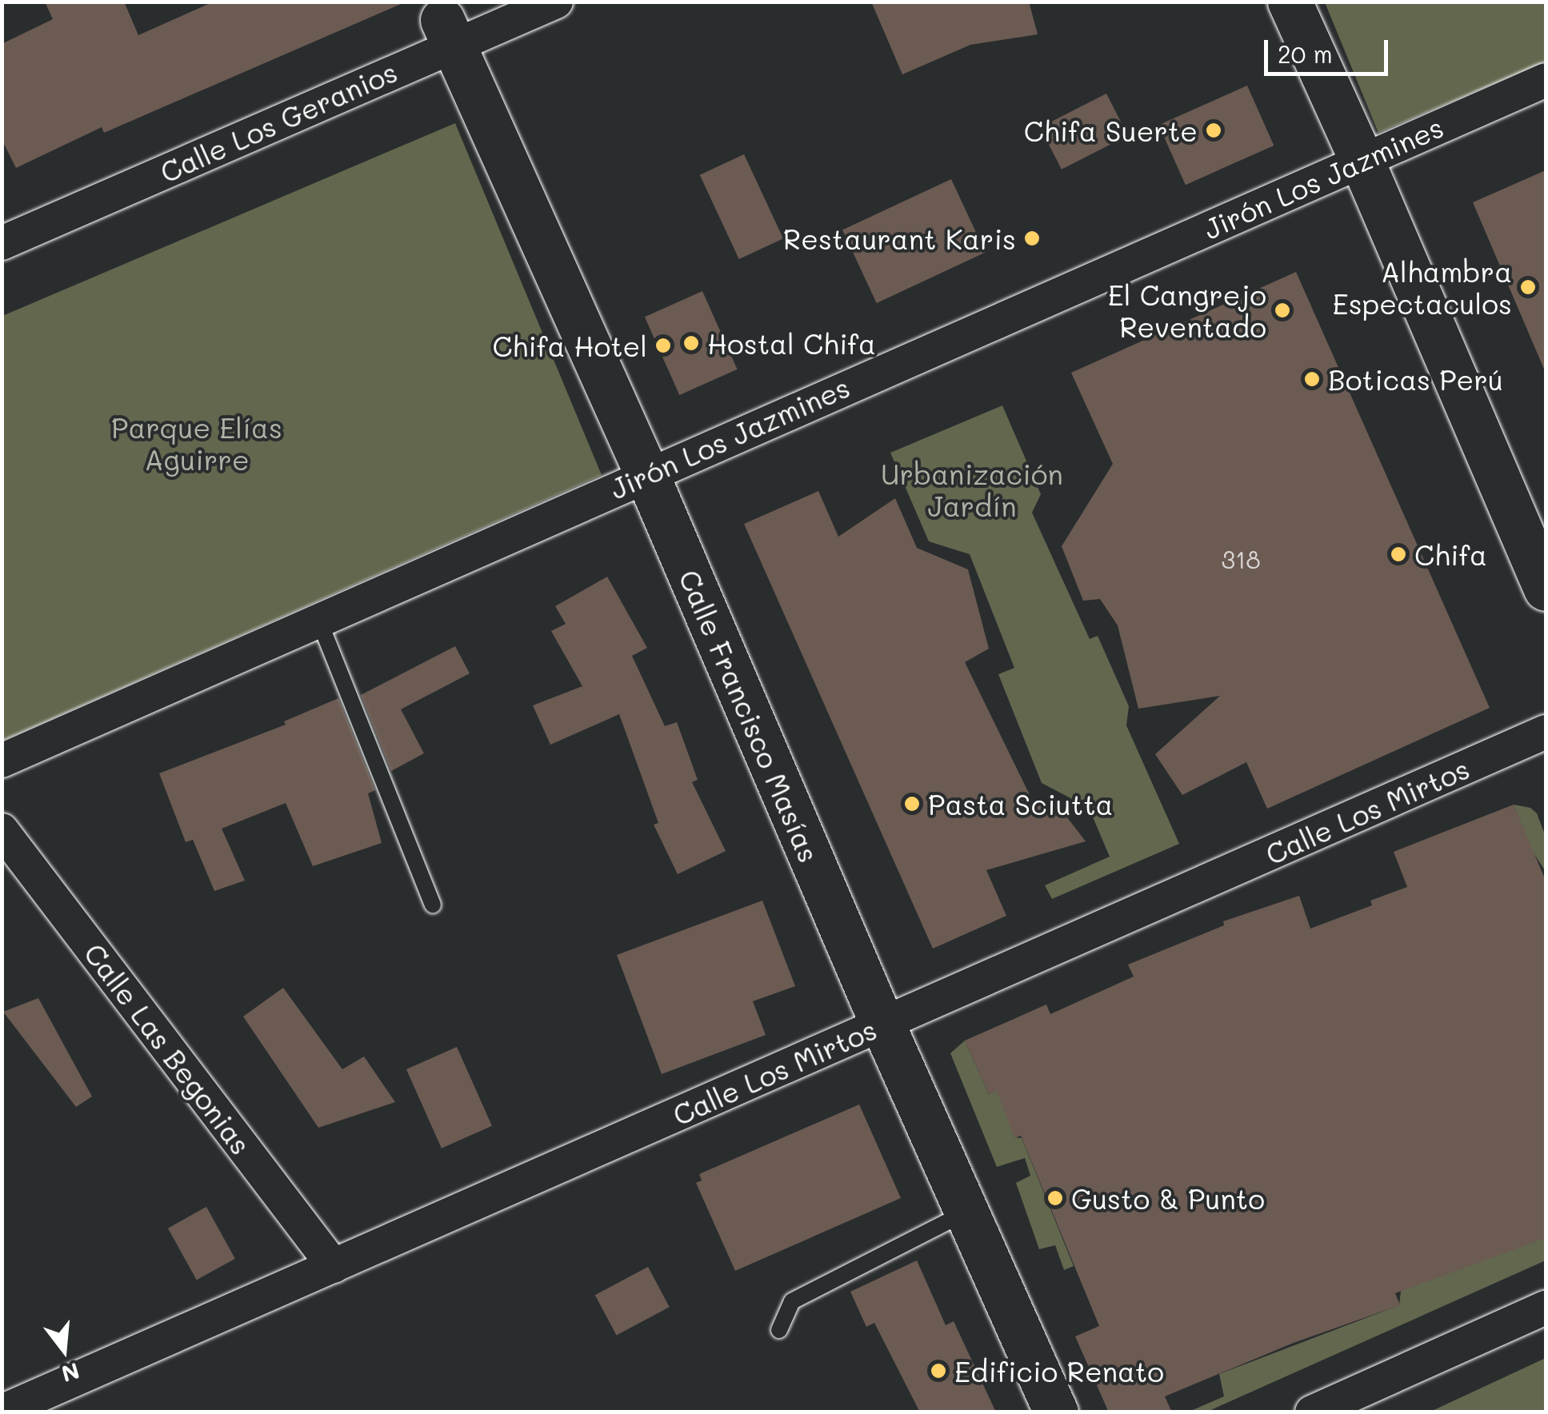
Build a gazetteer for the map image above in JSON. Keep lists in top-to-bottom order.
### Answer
{
  "streets": {
    "street": [
      "Calle Los Geranios",
      "Jirón Los Jazmines",
      "Calle Francisco Masías",
      "Calle Los Mirtos",
      "Calle Las Begonias"
    ]
  },
  "crossings": [
    ["Calle Los Geranios", "Calle Francisco Masías"],
    ["Jirón Los Jazmines", "Calle Francisco Masías"],
    ["Calle Francisco Masías", "Calle Los Mirtos"],
    ["Calle Los Mirtos", "Calle Las Begonias"]
  ],
  "parks": ["Parque Elías Aguirre", "Urbanización Jardín"],
  "places": [
    "Chifa Suerte",
    "Restaurant Karis",
    "Alhambra Espectaculos",
    "El Cangrejo Reventado",
    "Hostal Chifa",
    "Chifa Hotel",
    "Boticas Perú",
    "Chifa",
    "Pasta Sciutta",
    "Gusto & Punto",
    "Edificio Renato"
  ],
  "house_numbers": ["318"],
  "scale_bar": "20 m",
  "north": "bottom"
}
